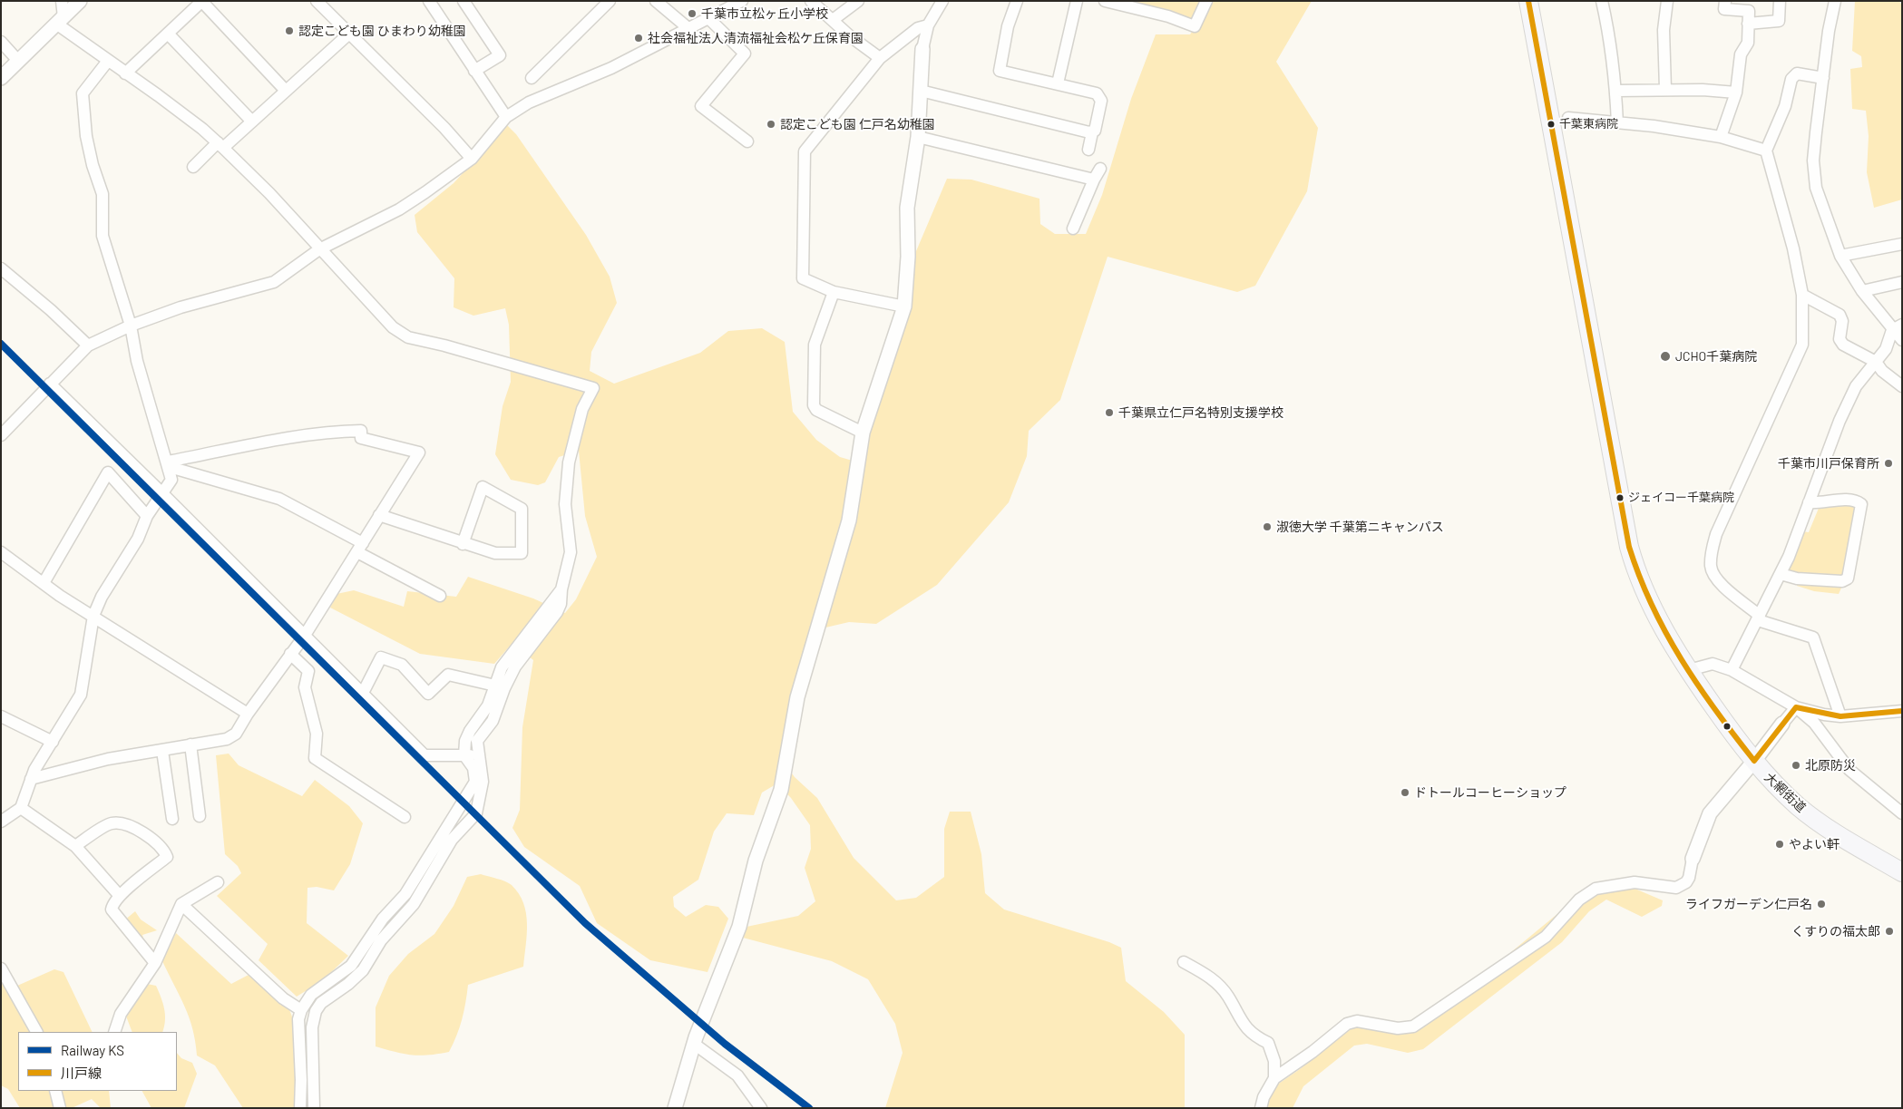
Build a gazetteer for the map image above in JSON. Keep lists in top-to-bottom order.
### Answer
{
  "streets": {
    "main road": ["大網街道"]
  },
  "places": [
    "千葉市立松ヶ丘小学校",
    "認定こども園 ひまわり幼稚園",
    "社会福祉法人清流福祉会松ケ丘保育園",
    "認定こども園 仁戸名幼稚園",
    "千葉東病院",
    "JCHO千葉病院",
    "千葉県立仁戸名特別支援学校",
    "千葉市川戸保育所",
    "ジェイコー千葉病院",
    "淑徳大学 千葉第ニキャンパス",
    "北原防災",
    "ドトールコーヒーショップ",
    "やよい軒",
    "ライフガーデン仁戸名",
    "くすりの福太郎"
  ],
  "lines": ["transit line 川戸線", "rail line KS"],
  "legend": ["Railway KS", "川戸線"]
}
